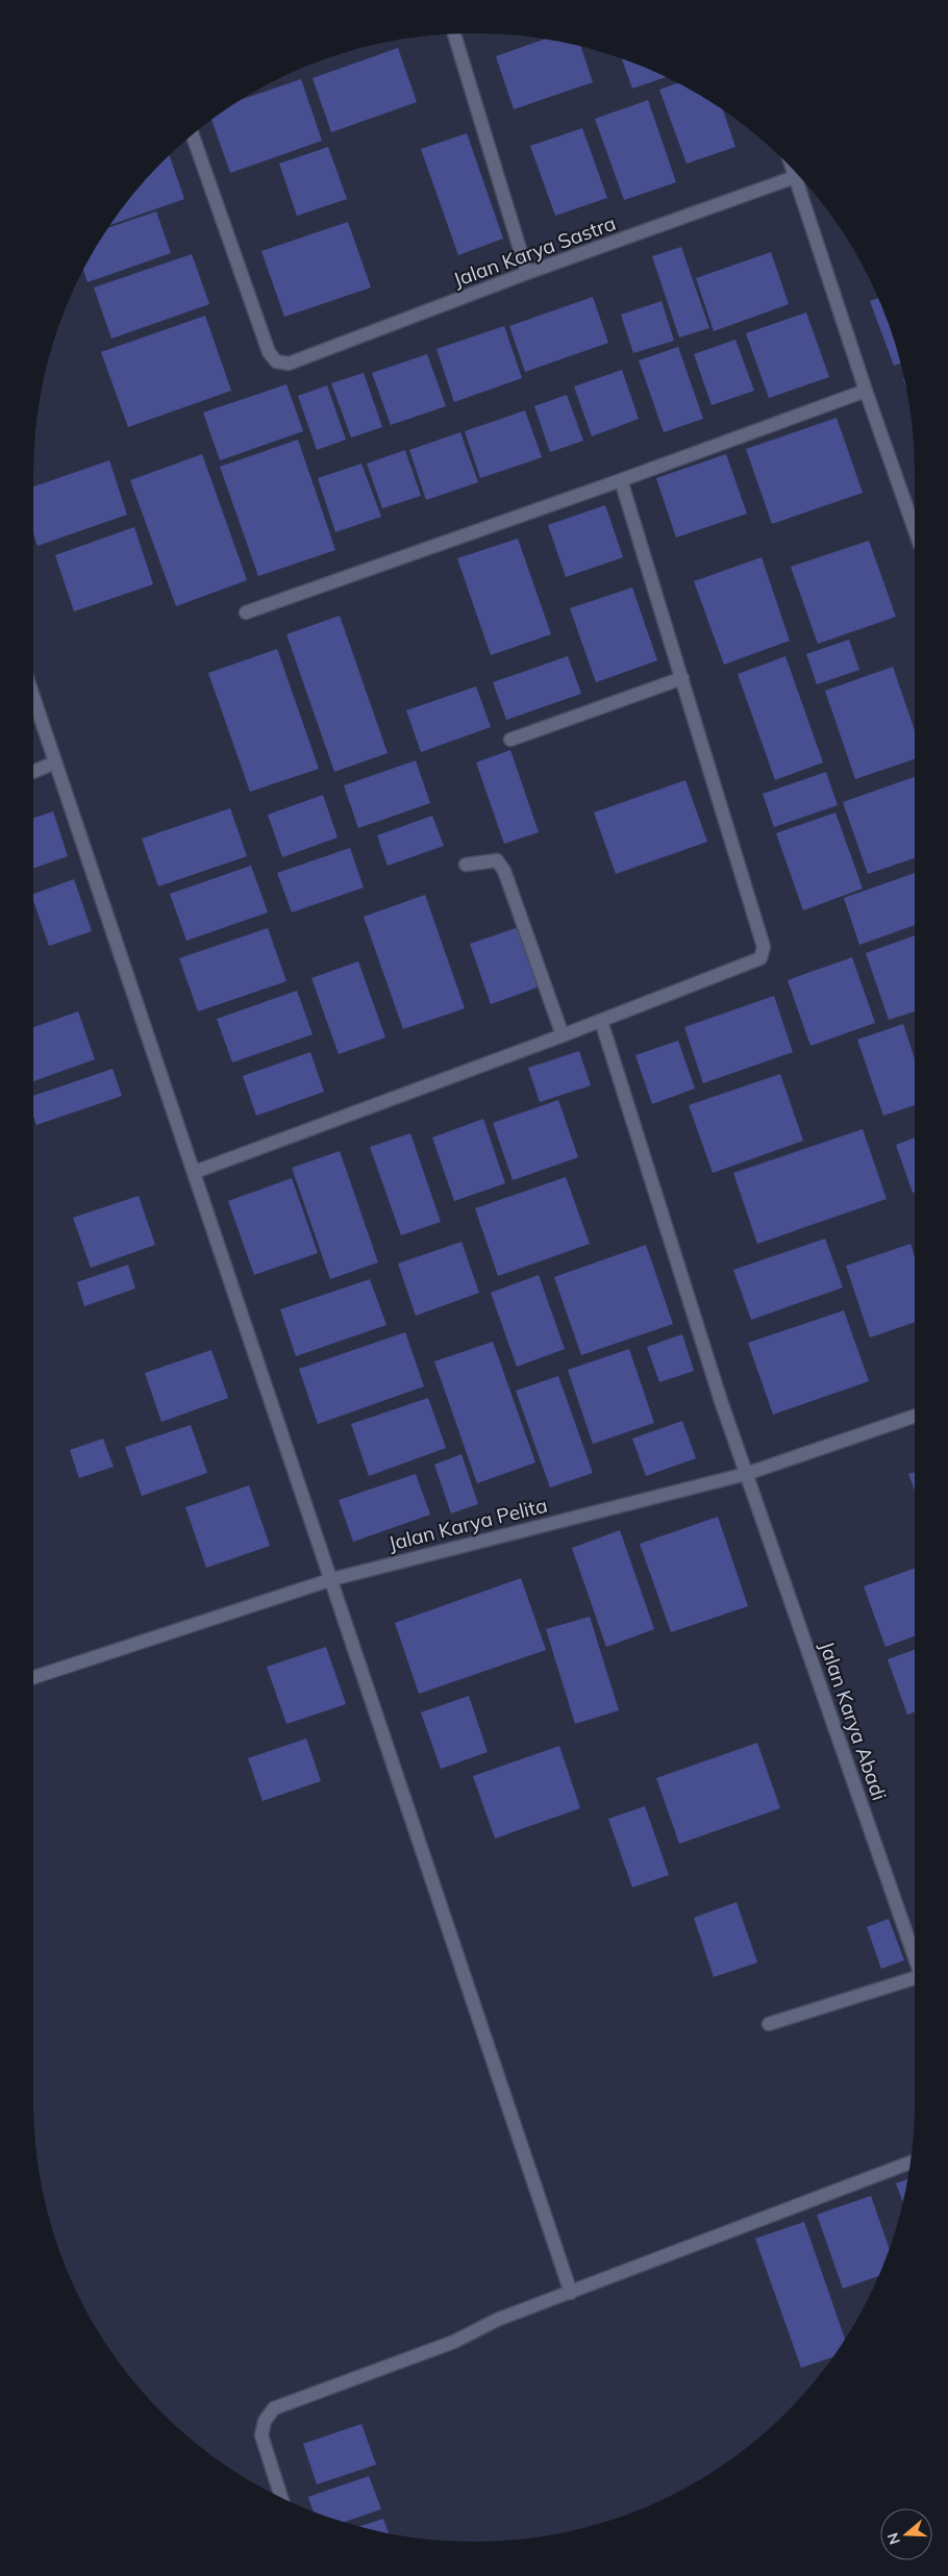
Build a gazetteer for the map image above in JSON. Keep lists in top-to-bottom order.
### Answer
{
  "streets": {
    "street": ["Jalan Karya Sastra", "Jalan Karya Pelita", "Jalan Karya Abadi"]
  },
  "crossings": [
    ["Jalan Karya Pelita", "Jalan Karya Abadi"]
  ],
  "north": "left"
}
